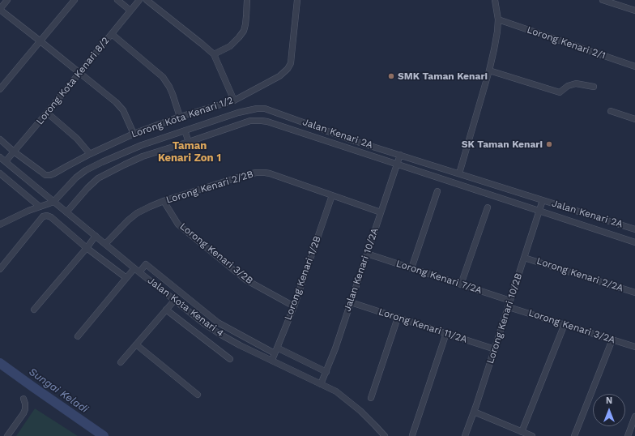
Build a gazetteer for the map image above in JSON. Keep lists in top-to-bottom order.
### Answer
{
  "streets": {
    "street": [
      "Lorong Kenari 2/1",
      "Lorong Kota Kenari 8/2",
      "Lorong Kota Kenari 1/2",
      "Jalan Kenari 2A",
      "Lorong Kenari 2/2B",
      "Lorong Kenari 3/2B",
      "Jalan Kenari 10/2A",
      "Lorong Kenari 2/2A",
      "Lorong Kenari 7/2A",
      "Lorong Kenari 1/2B",
      "Jalan Kota Kenari 4",
      "Lorong Kenari 10/2B",
      "Lorong Kenari 11/2A",
      "Lorong Kenari 3/2A"
    ]
  },
  "crossings": [
    ["Lorong Kota Kenari 8/2", "Lorong Kota Kenari 1/2"],
    ["Lorong Kota Kenari 8/2", "Jalan Kota Kenari 4"],
    ["Jalan Kenari 2A", "Jalan Kenari 10/2A"],
    ["Jalan Kenari 2A", "Jalan Kota Kenari 4"],
    ["Jalan Kenari 2A", "Lorong Kenari 10/2B"],
    ["Lorong Kenari 2/2B", "Lorong Kenari 3/2B"],
    ["Lorong Kenari 2/2B", "Jalan Kenari 10/2A"],
    ["Lorong Kenari 2/2B", "Lorong Kenari 1/2B"],
    ["Lorong Kenari 2/2B", "Jalan Kota Kenari 4"],
    ["Lorong Kenari 3/2B", "Lorong Kenari 1/2B"],
    ["Jalan Kenari 10/2A", "Lorong Kenari 7/2A"],
    ["Jalan Kenari 10/2A", "Jalan Kota Kenari 4"],
    ["Jalan Kenari 10/2A", "Lorong Kenari 11/2A"],
    ["Lorong Kenari 2/2A", "Lorong Kenari 10/2B"],
    ["Lorong Kenari 7/2A", "Lorong Kenari 10/2B"],
    ["Lorong Kenari 7/2A", "Lorong Kenari 3/2A"],
    ["Lorong Kenari 1/2B", "Jalan Kota Kenari 4"],
    ["Lorong Kenari 10/2B", "Lorong Kenari 11/2A"],
    ["Lorong Kenari 10/2B", "Lorong Kenari 3/2A"]
  ],
  "districts": ["Taman Kenari Zon 1"],
  "water": ["Sungai Keladi"],
  "places": ["SMK Taman Kenari", "SK Taman Kenari"],
  "north": "top"
}
